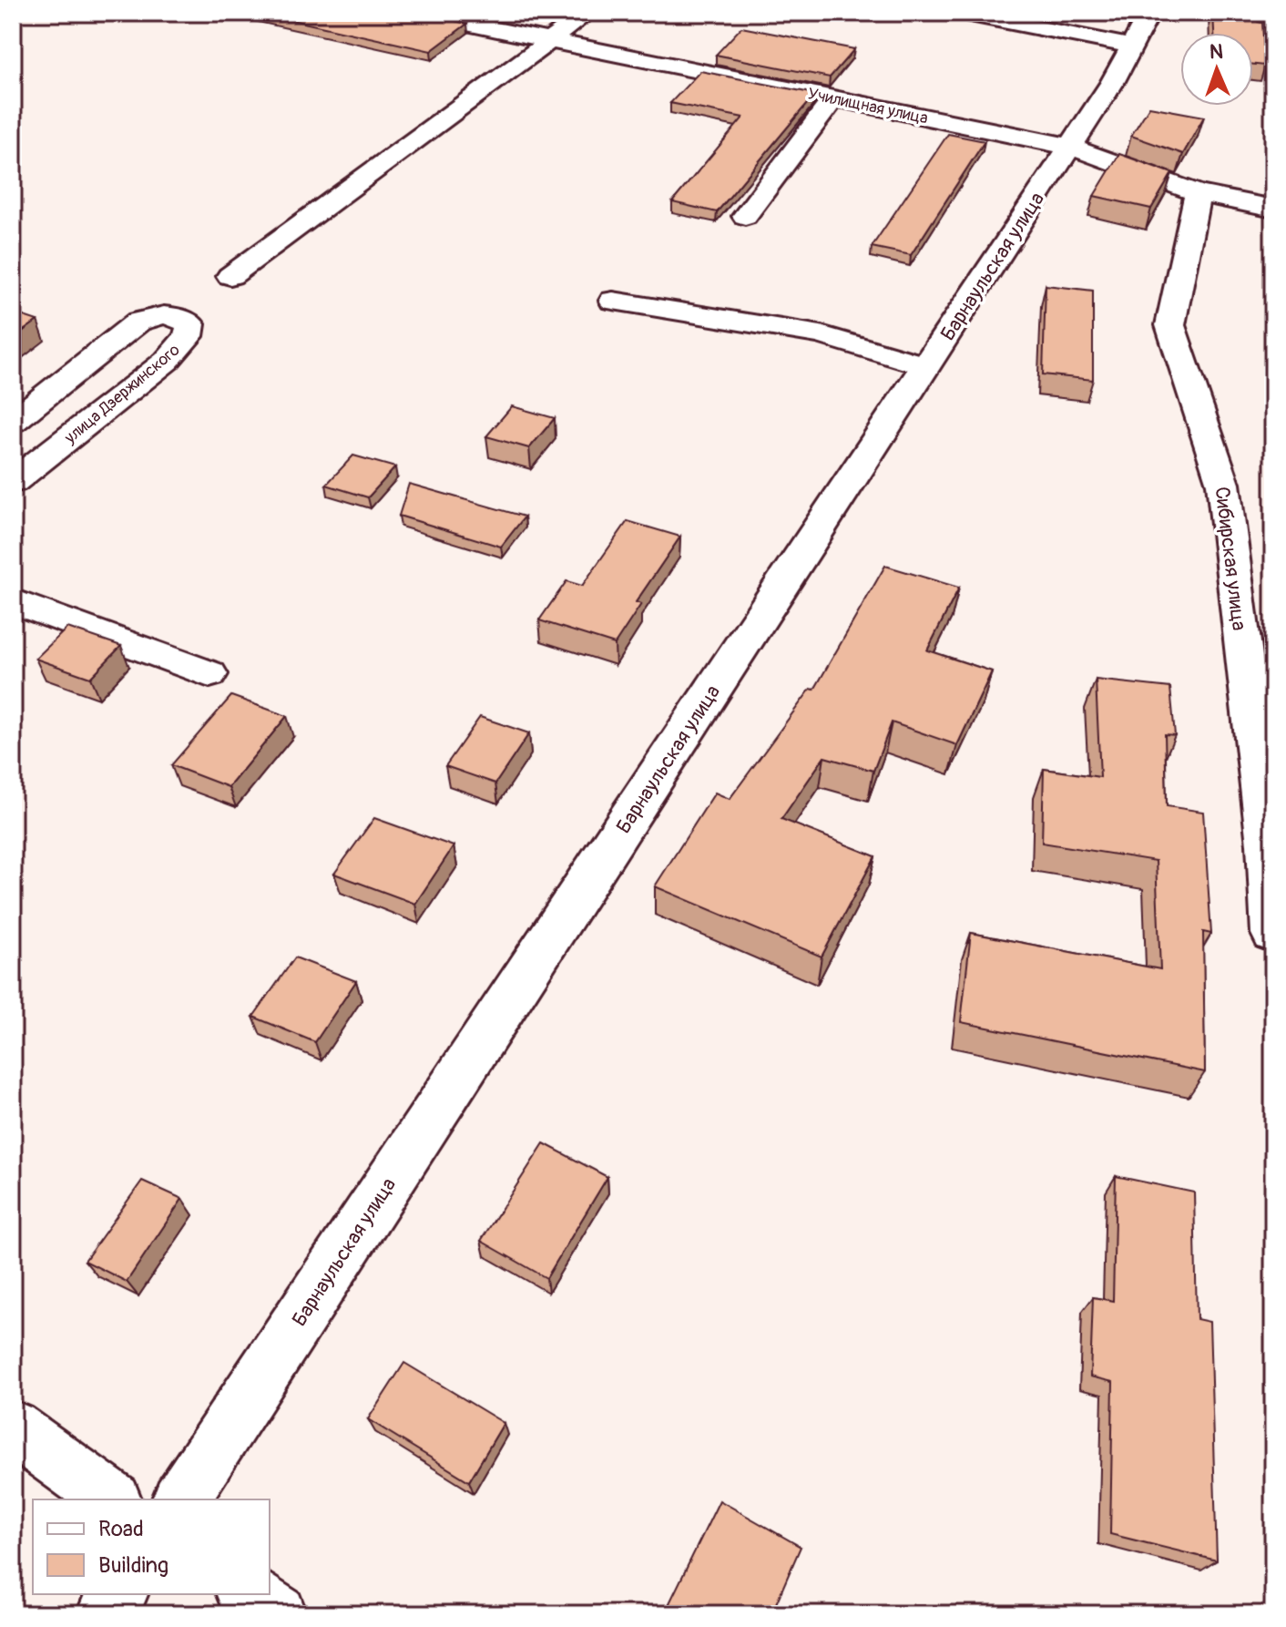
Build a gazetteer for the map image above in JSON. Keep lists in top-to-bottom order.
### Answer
{
  "streets": {
    "street": [
      "Училищная улица",
      "Барнаульская улица",
      "улица Дзержинского",
      "Сибирская улица"
    ]
  },
  "crossings": [
    ["Училищная улица", "Барнаульская улица"],
    ["Училищная улица", "Сибирская улица"]
  ],
  "legend": ["Road", "Building"],
  "north": "top"
}
